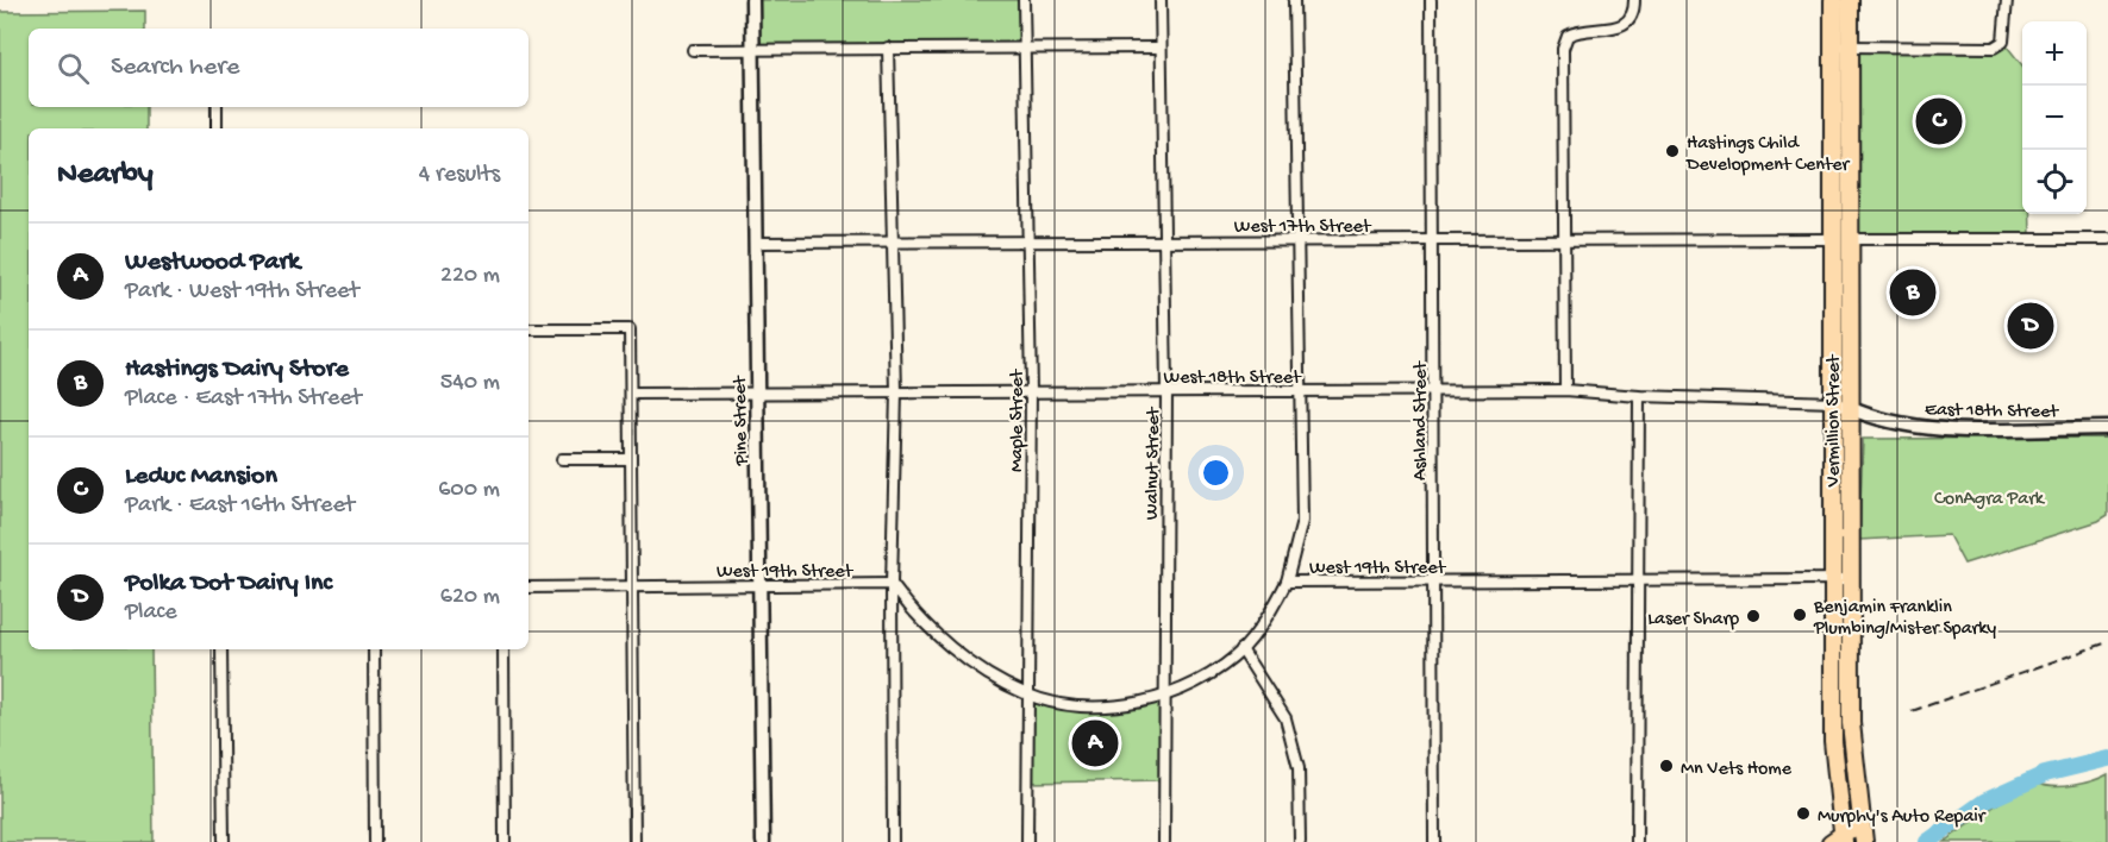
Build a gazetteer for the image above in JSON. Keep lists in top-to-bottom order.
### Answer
{
  "streets": {
    "highway": ["Vermillion Street"],
    "street": [
      "West 17th Street",
      "West 18th Street",
      "East 18th Street",
      "Pine Street",
      "Maple Street",
      "Ashland Street",
      "Walnut Street",
      "West 19th Street"
    ]
  },
  "crossings": [
    ["West 17th Street", "Pine Street"],
    ["West 17th Street", "Maple Street"],
    ["West 17th Street", "Ashland Street"],
    ["West 17th Street", "Vermillion Street"],
    ["West 17th Street", "Walnut Street"],
    ["West 18th Street", "East 18th Street"],
    ["West 18th Street", "Pine Street"],
    ["West 18th Street", "Maple Street"],
    ["West 18th Street", "Ashland Street"],
    ["West 18th Street", "Vermillion Street"],
    ["West 18th Street", "Walnut Street"],
    ["East 18th Street", "Vermillion Street"],
    ["Pine Street", "West 19th Street"],
    ["Maple Street", "West 19th Street"],
    ["Ashland Street", "West 19th Street"],
    ["Vermillion Street", "West 19th Street"],
    ["Walnut Street", "West 19th Street"]
  ],
  "parks": ["ConAgra Park"],
  "places": [
    "Hastings Child Development Center",
    "Benjamin Franklin Plumbing/Mister Sparky",
    "Laser Sharp",
    "Mn Vets Home",
    "Murphy's Auto Repair"
  ],
  "page": {
    "map_buttons": ["+", "−"],
    "search": "Search here",
    "pins": [
      "C",
      "B",
      "D",
      "A"
    ],
    "heading": ["Nearby", "4 results"],
    "list": [
      {
        "mark": "A",
        "name": "Westwood Park",
        "note": "Park · West 19th Street",
        "value": "220 m"
      },
      {
        "mark": "B",
        "name": "Hastings Dairy Store",
        "note": "Place · East 17th Street",
        "value": "540 m"
      },
      {
        "mark": "C",
        "name": "Leduc Mansion",
        "note": "Park · East 16th Street",
        "value": "600 m"
      },
      {
        "mark": "D",
        "name": "Polka Dot Dairy Inc",
        "note": "Place",
        "value": "620 m"
      }
    ]
  }
}
